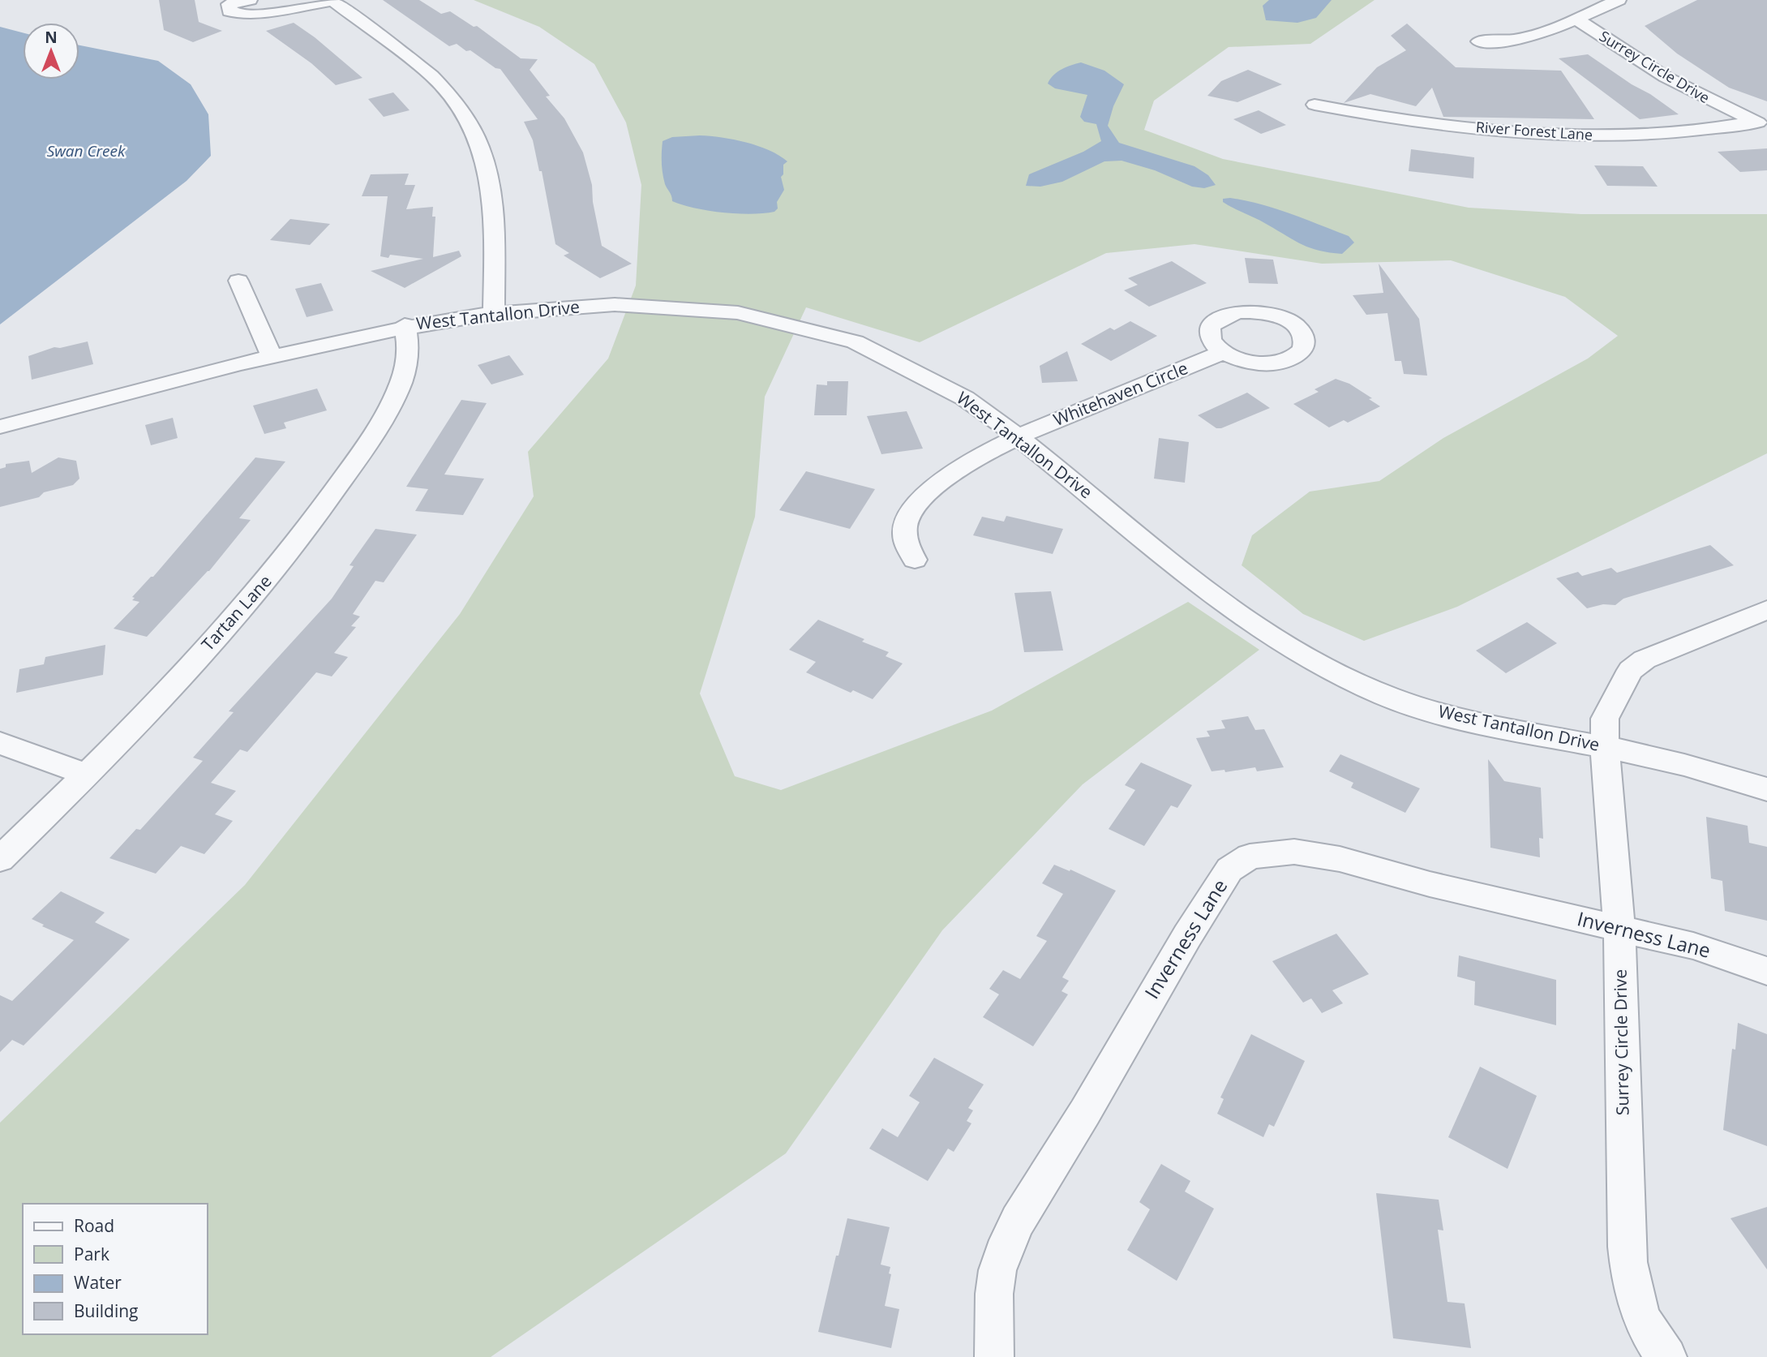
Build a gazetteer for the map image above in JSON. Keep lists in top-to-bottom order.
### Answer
{
  "streets": {
    "street": [
      "Surrey Circle Drive",
      "River Forest Lane",
      "West Tantallon Drive",
      "Whitehaven Circle",
      "Tartan Lane",
      "Inverness Lane"
    ]
  },
  "crossings": [
    ["Surrey Circle Drive", "River Forest Lane"],
    ["Surrey Circle Drive", "West Tantallon Drive"],
    ["Surrey Circle Drive", "Inverness Lane"],
    ["West Tantallon Drive", "Whitehaven Circle"],
    ["West Tantallon Drive", "Tartan Lane"]
  ],
  "water": ["Swan Creek"],
  "legend": [
    "Road",
    "Park",
    "Water",
    "Building"
  ],
  "north": "top"
}
